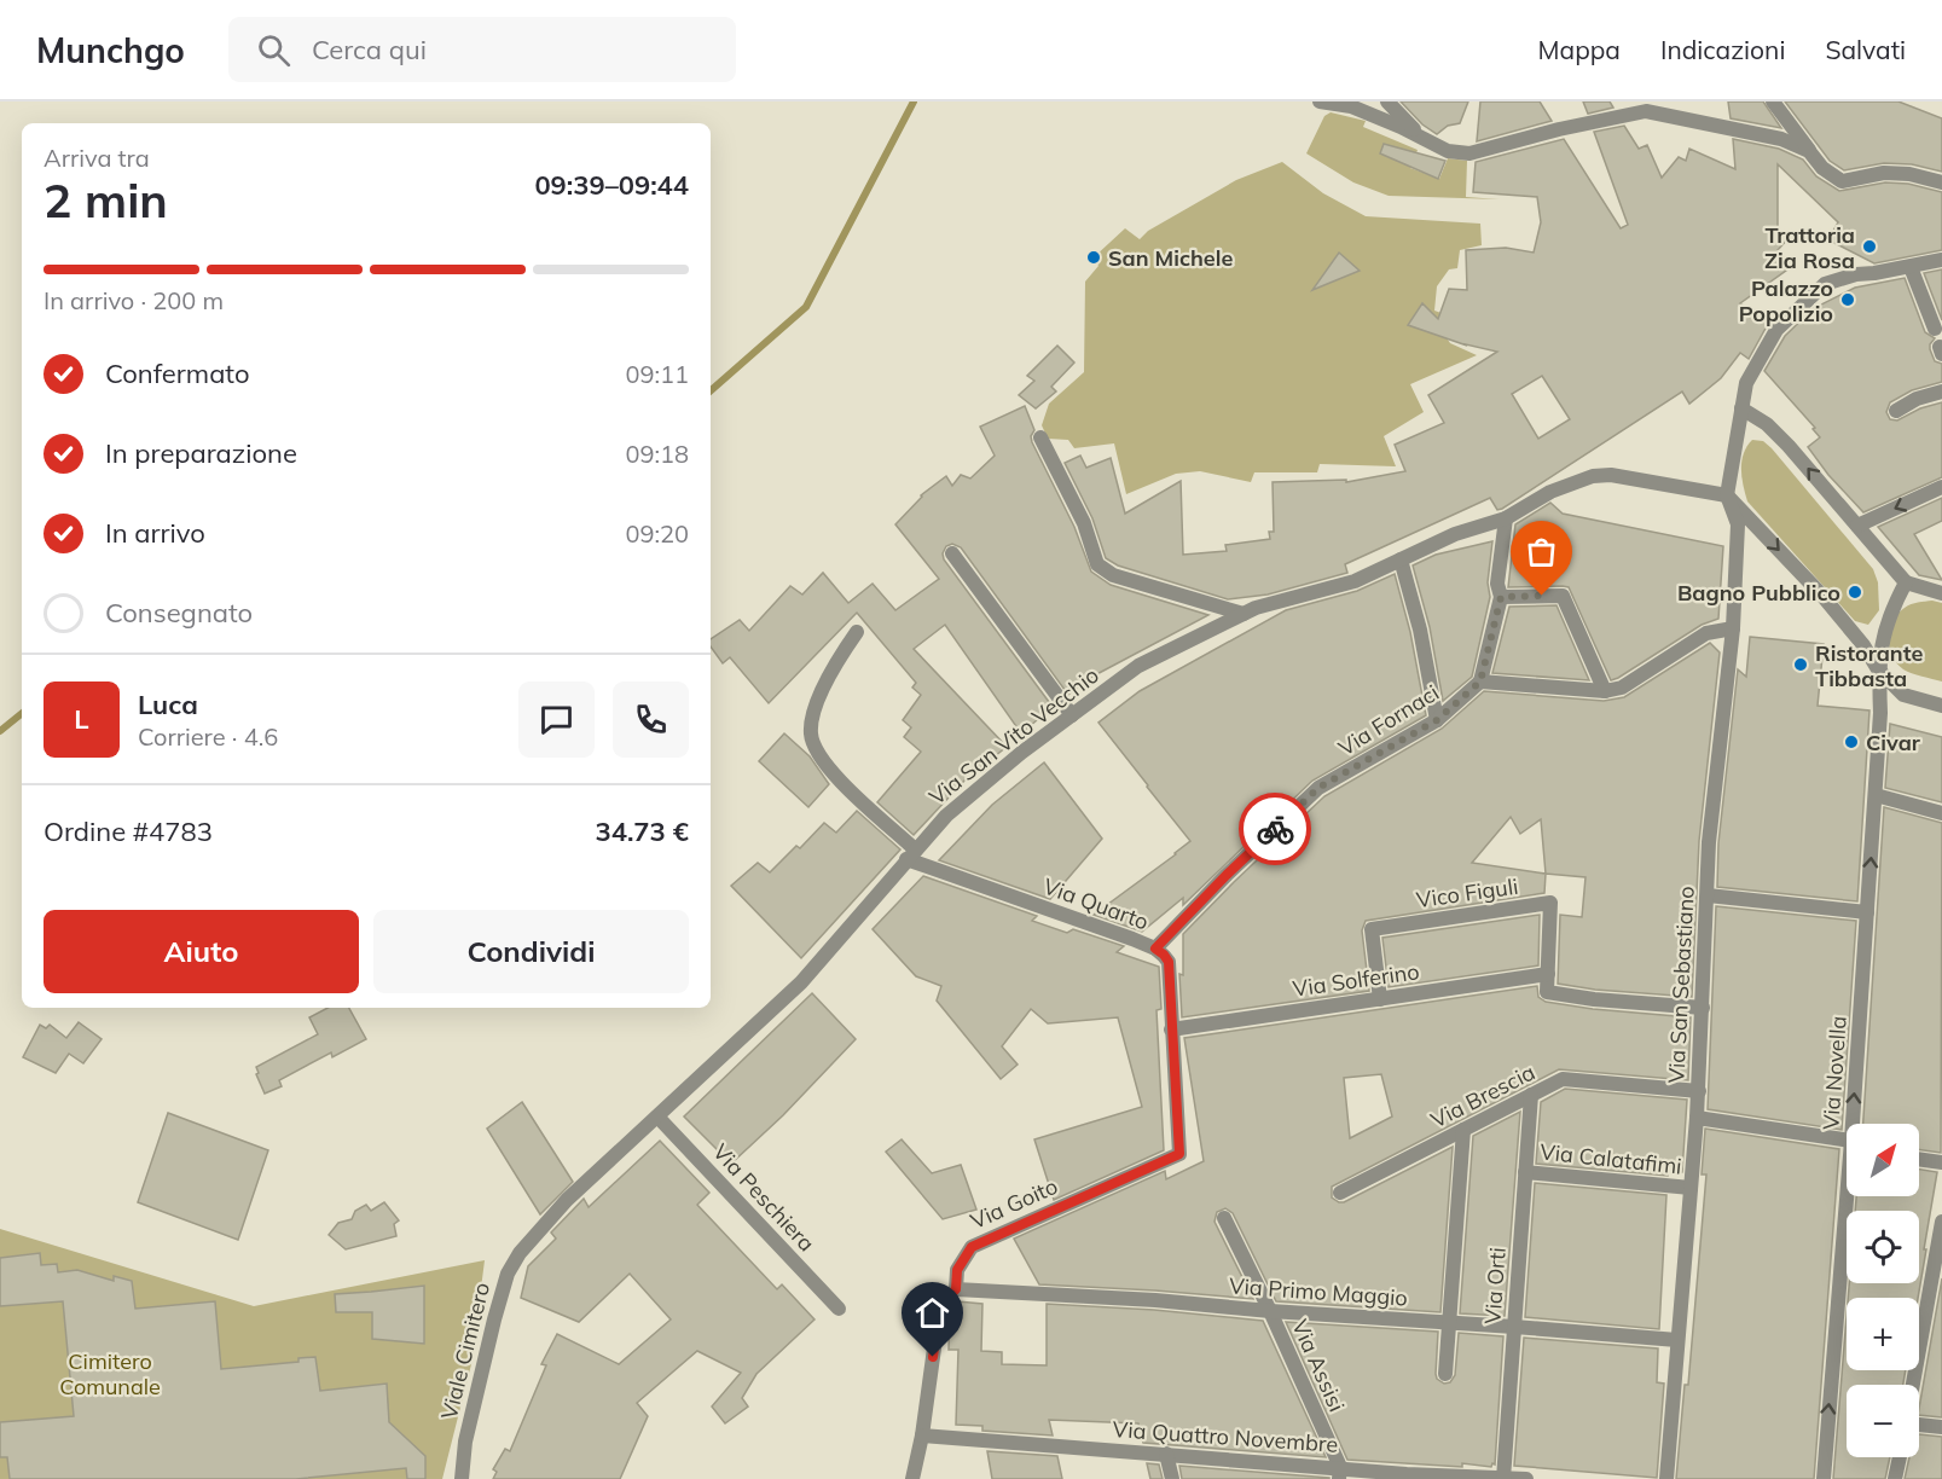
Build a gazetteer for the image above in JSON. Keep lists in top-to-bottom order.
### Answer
{
  "streets": {
    "street": [
      "Via Fornaci",
      "Via San Vito Vecchio",
      "Vico Figuli",
      "Via Quarto",
      "Via Solferino",
      "Via San Sebastiano",
      "Via Novella",
      "Via Brescia",
      "Via Calatafimi",
      "Via Peschiera",
      "Via Goito",
      "Via Orti",
      "Via Primo Maggio",
      "Viale Cimitero",
      "Via Assisi",
      "Via Quattro Novembre"
    ]
  },
  "crossings": [
    ["Via Fornaci", "Via Quarto"],
    ["Via San Vito Vecchio", "Via Quarto"],
    ["Via San Vito Vecchio", "Via San Sebastiano"],
    ["Via San Vito Vecchio", "Via Peschiera"],
    ["Via San Vito Vecchio", "Viale Cimitero"],
    ["Vico Figuli", "Via Solferino"],
    ["Vico Figuli", "Via San Sebastiano"],
    ["Via Quarto", "Via Solferino"],
    ["Via Quarto", "Via Goito"],
    ["Via San Sebastiano", "Via Brescia"],
    ["Via San Sebastiano", "Via Calatafimi"],
    ["Via San Sebastiano", "Via Primo Maggio"],
    ["Via Brescia", "Via Orti"],
    ["Via Calatafimi", "Via Orti"],
    ["Via Goito", "Via Primo Maggio"],
    ["Via Goito", "Via Quattro Novembre"],
    ["Via Orti", "Via Primo Maggio"],
    ["Via Orti", "Via Quattro Novembre"],
    ["Via Primo Maggio", "Via Assisi"],
    ["Via Assisi", "Via Quattro Novembre"]
  ],
  "parks": ["Cimitero Comunale"],
  "places": [
    "Trattoria Zia Rosa",
    "San Michele",
    "Palazzo Popolizio",
    "Bagno Pubblico",
    "Ristorante Tibbasta",
    "Civar"
  ],
  "north": "top right",
  "page": {
    "header": "Munchgo",
    "search": "Cerca qui",
    "nav": ["Mappa", "Indicazioni", "Salvati"],
    "heading": ["2 min", "Arriva tra", "09:39–09:44"],
    "panel": [
      "Luca",
      "Corriere · 4.6",
      "Ordine #4783",
      "34.73 €"
    ],
    "bar": "In arrivo · 200 m",
    "list": [
      ["Confermato", "09:11"],
      ["In preparazione", "09:18"],
      ["In arrivo", "09:20"],
      "Consegnato"
    ],
    "round": "L",
    "buttons": ["Aiuto", "Condividi"],
    "map_buttons": ["+", "−"]
  }
}
